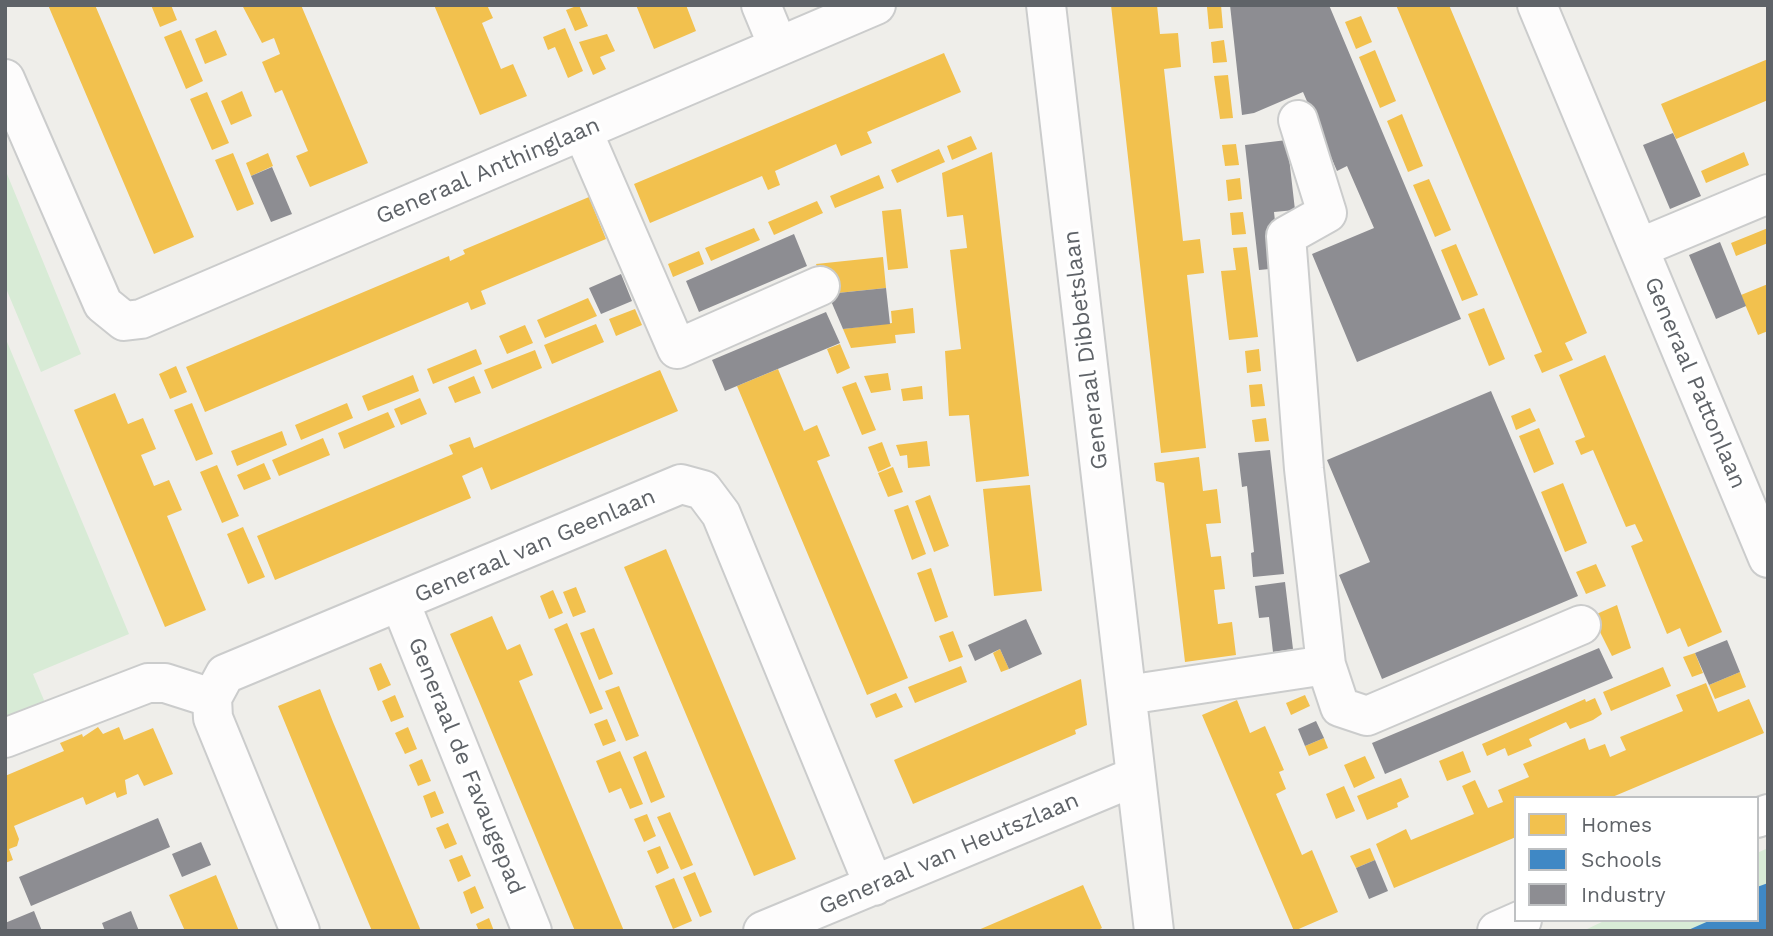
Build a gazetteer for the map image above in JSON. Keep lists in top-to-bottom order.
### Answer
{
  "streets": {
    "street": [
      "Generaal Anthinglaan",
      "Generaal Dibbetslaan",
      "Generaal Pattonlaan",
      "Generaal van Geenlaan",
      "Generaal de Favaugepad",
      "Generaal van Heutszlaan"
    ]
  },
  "crossings": [
    ["Generaal Dibbetslaan", "Generaal van Heutszlaan"],
    ["Generaal van Geenlaan", "Generaal de Favaugepad"],
    ["Generaal van Geenlaan", "Generaal van Heutszlaan"]
  ],
  "legend": ["Homes", "Schools", "Industry"]
}
